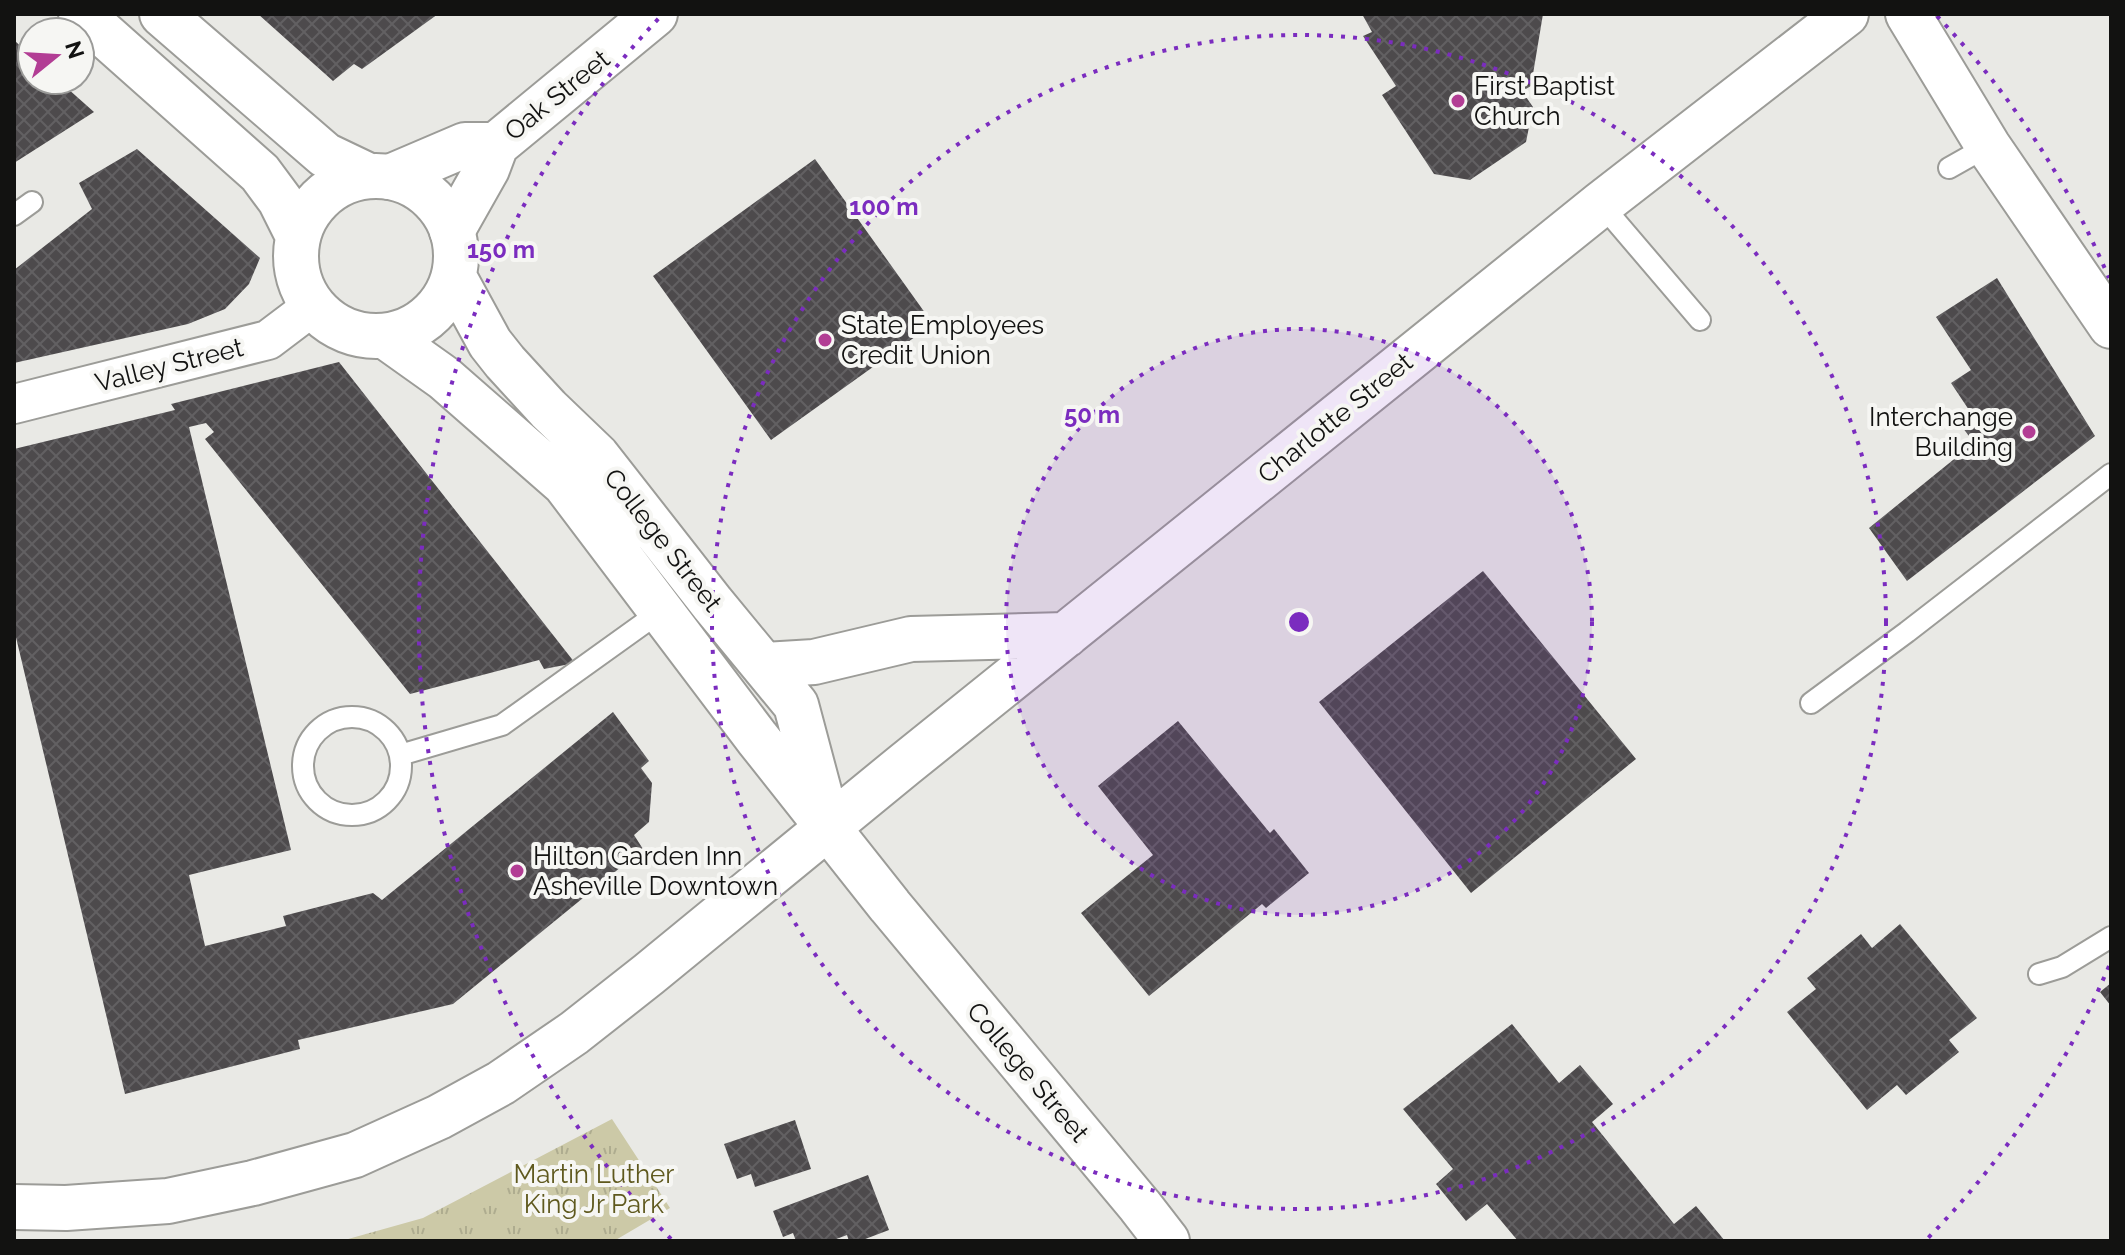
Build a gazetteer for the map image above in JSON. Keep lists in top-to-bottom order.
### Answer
{
  "streets": {
    "main road": ["Oak Street", "Charlotte Street", "College Street"],
    "street": ["Valley Street"]
  },
  "crossings": [
    ["Oak Street", "Valley Street"],
    ["Oak Street", "College Street"],
    ["Valley Street", "College Street"],
    ["Charlotte Street", "College Street"]
  ],
  "parks": ["Martin Luther King Jr Park"],
  "places": [
    "First Baptist Church",
    "State Employees Credit Union",
    "Interchange Building",
    "Hilton Garden Inn Asheville Downtown"
  ],
  "north": "right",
  "rings": ["100 m", "150 m", "50 m"]
}
